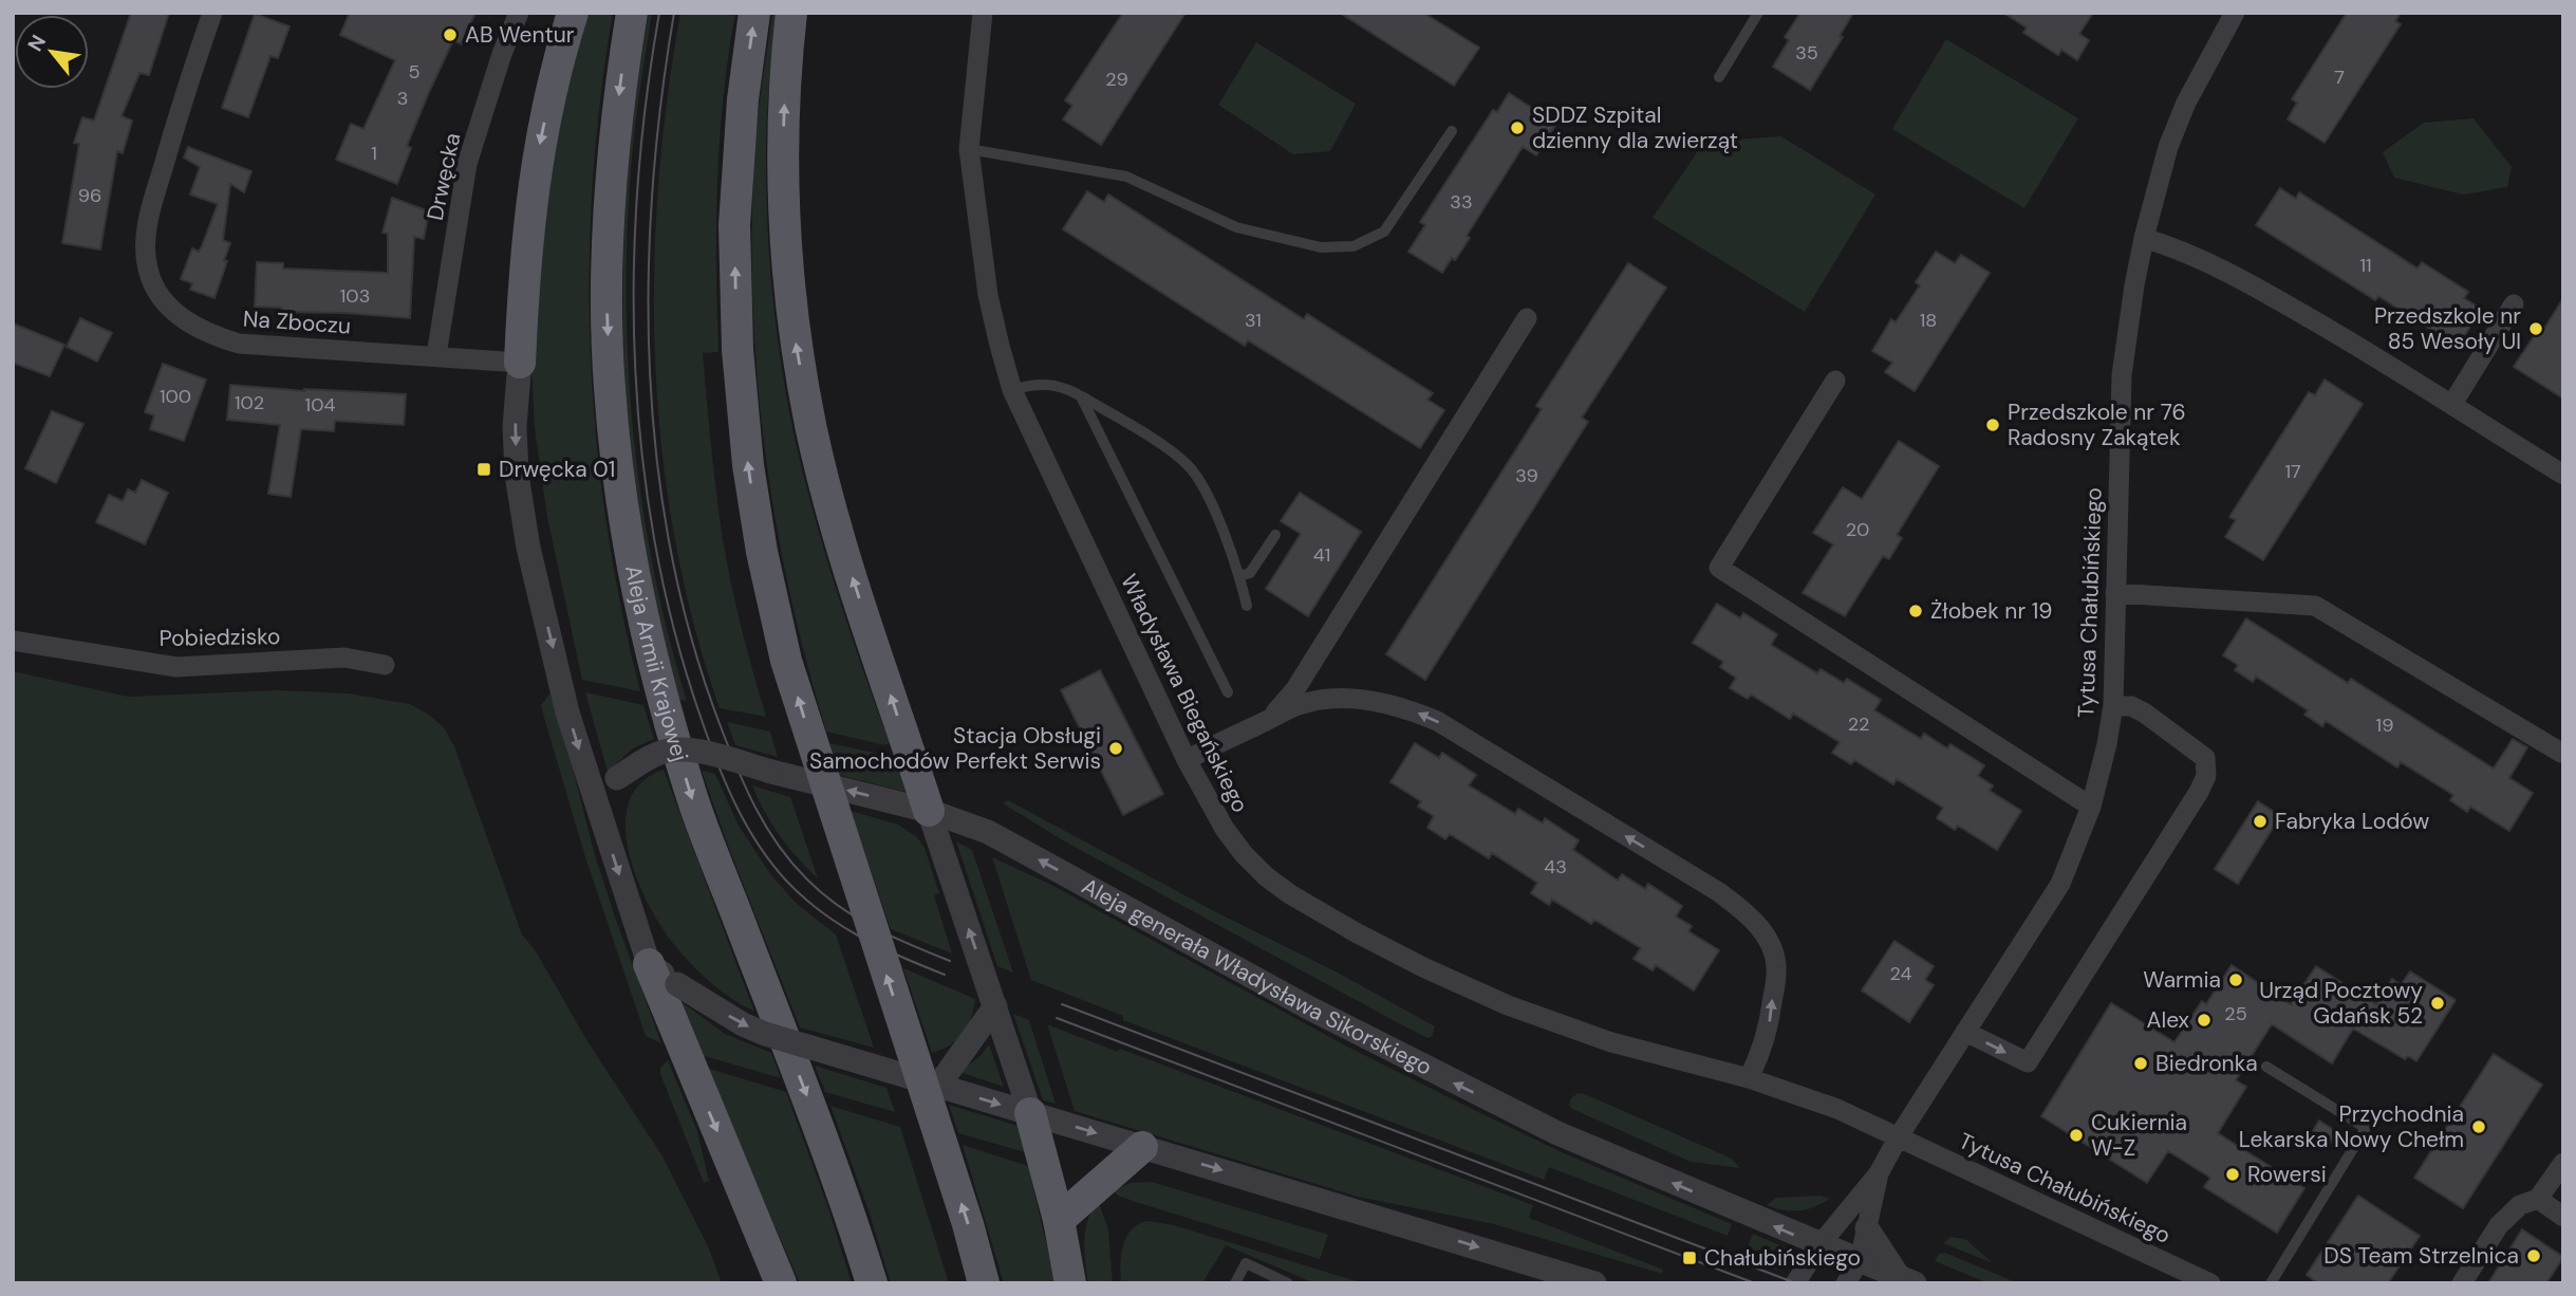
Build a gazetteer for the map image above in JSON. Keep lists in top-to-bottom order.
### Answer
{
  "streets": {
    "main road": ["Aleja Armii Krajowej"],
    "street": [
      "Drwęcka",
      "Na Zboczu",
      "Tytusa Chałubińskiego",
      "Pobiedzisko",
      "Władysława Biegańskiego",
      "Aleja generała Władysława Sikorskiego"
    ]
  },
  "crossings": [
    ["Drwęcka", "Na Zboczu"],
    ["Tytusa Chałubińskiego", "Władysława Biegańskiego"],
    ["Tytusa Chałubińskiego", "Aleja generała Władysława Sikorskiego"]
  ],
  "places": {
    "other": [
      "AB Wentur",
      "SDDZ Szpital dzienny dla zwierząt",
      "Przedszkole nr 85 Wesoły Ul",
      "Przedszkole nr 76 Radosny Zakątek",
      "Żłobek nr 19",
      "Stacja Obsługi Samochodów Perfekt Serwis",
      "Fabryka Lodów",
      "Warmia",
      "Urząd Pocztowy Gdańsk 52",
      "Alex",
      "Biedronka",
      "Przychodnia Lekarska Nowy Chełm",
      "Cukiernia W-Z",
      "Rowersi",
      "DS Team Strzelnica"
    ],
    "transit": ["Drwęcka 01", "Chałubińskiego"]
  },
  "house_numbers": [
    "35",
    "5",
    "7",
    "29",
    "3",
    "1",
    "96",
    "33",
    "11",
    "103",
    "31",
    "18",
    "100",
    "102",
    "104",
    "17",
    "39",
    "20",
    "41",
    "22",
    "19",
    "43",
    "24",
    "25"
  ],
  "north": "top left"
}
